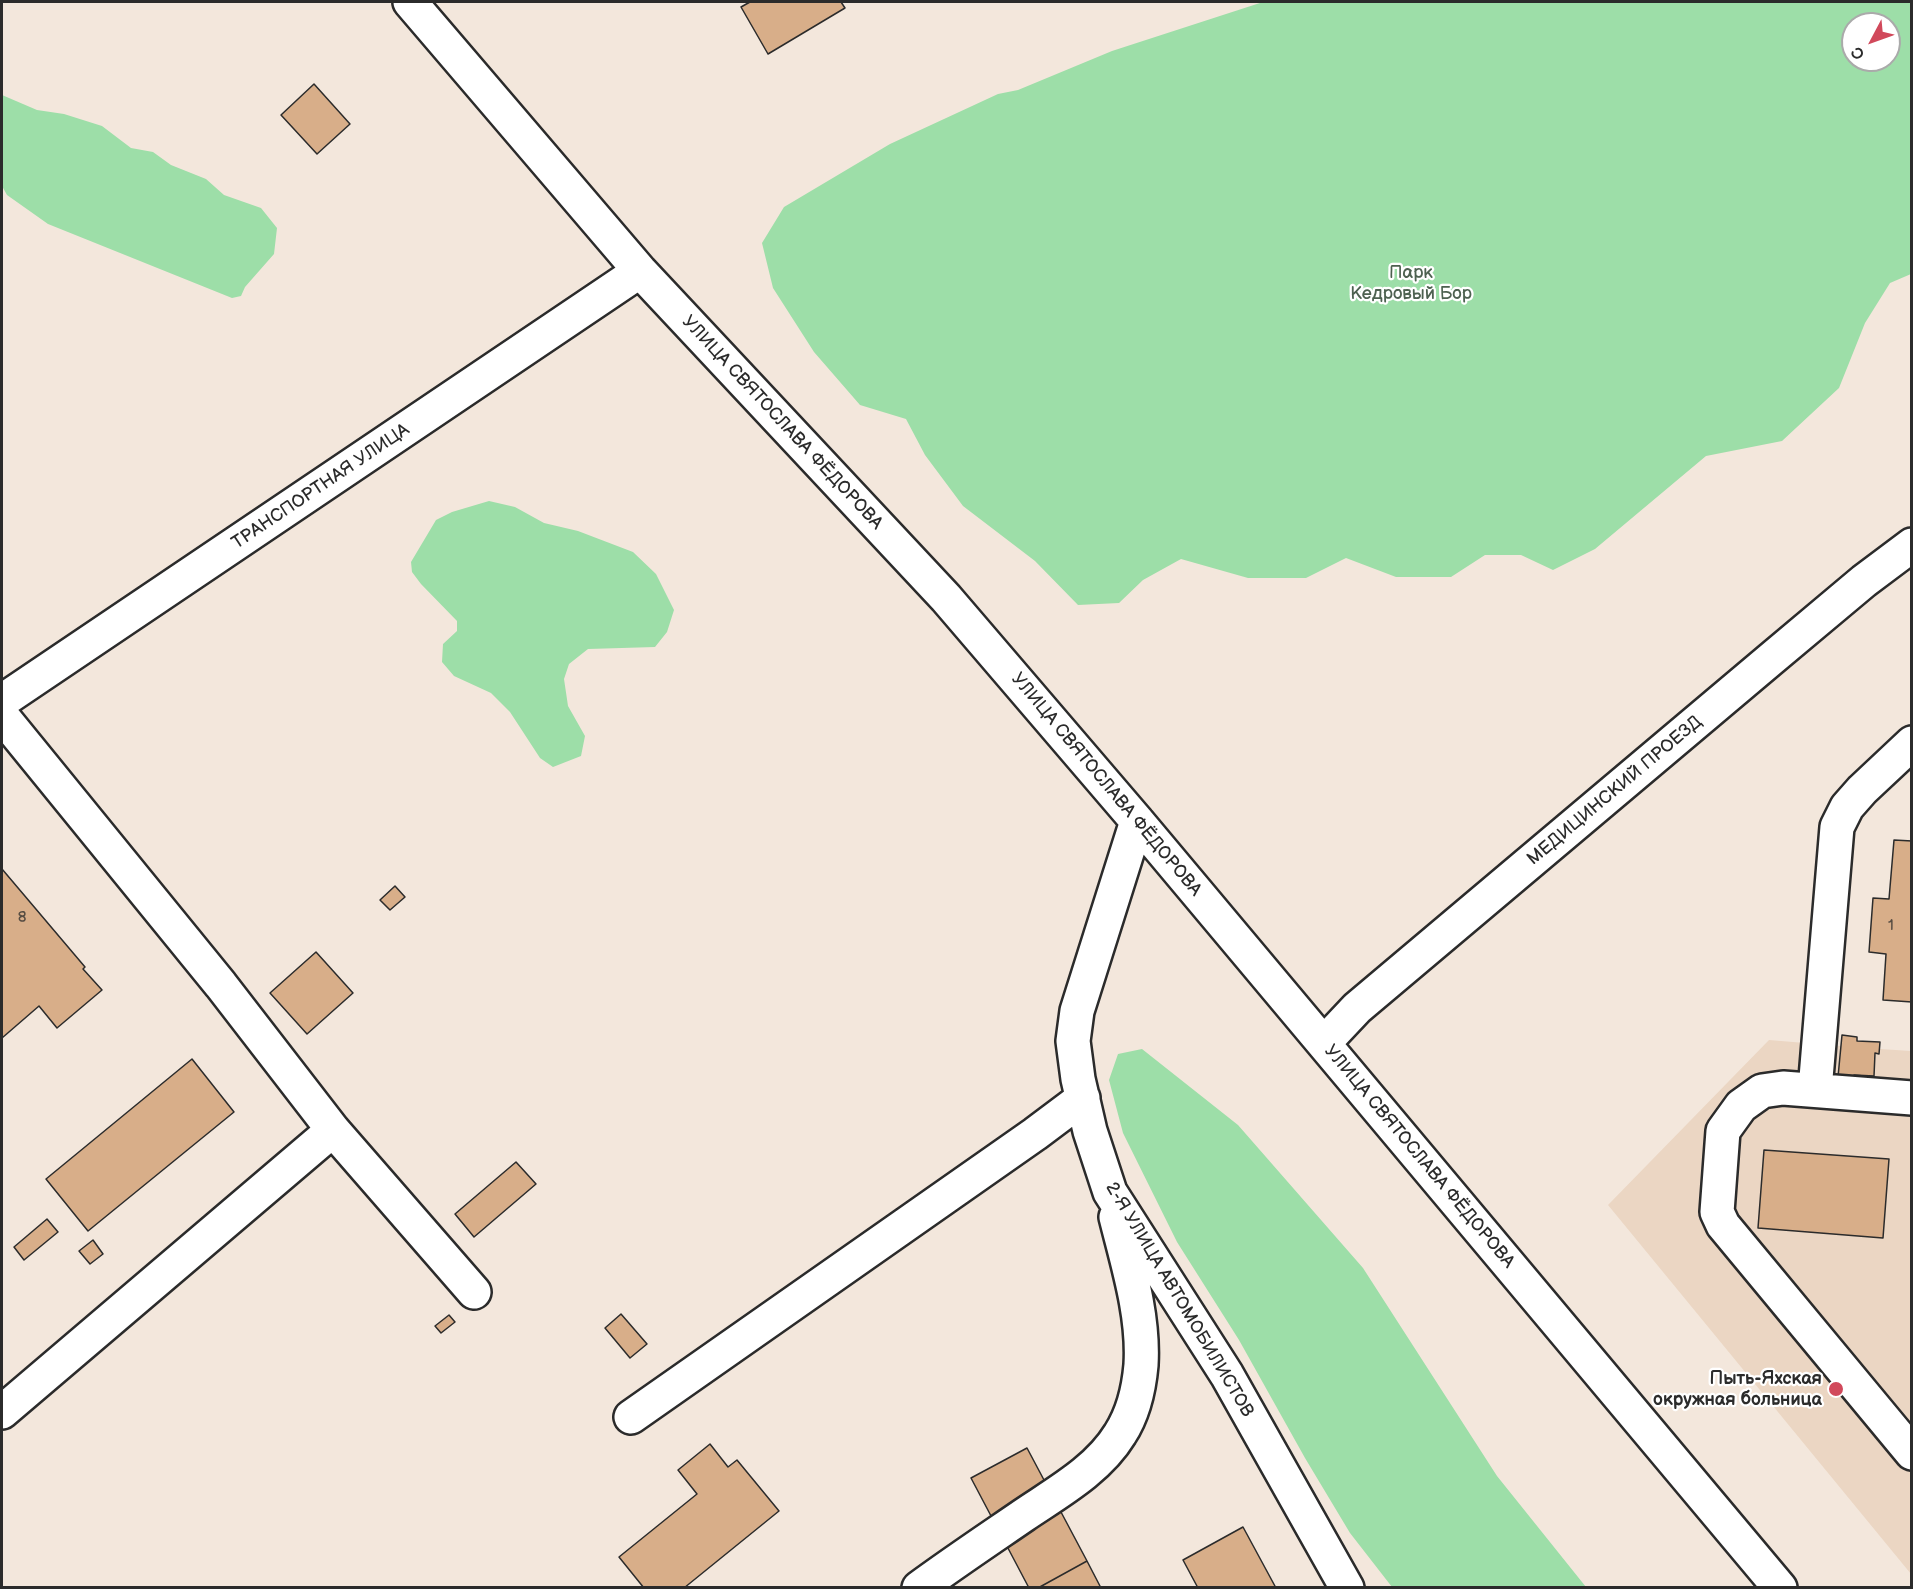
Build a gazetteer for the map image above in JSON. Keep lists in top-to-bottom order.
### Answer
{
  "streets": {
    "street": [
      "УЛИЦА СВЯТОСЛАВА ФЁДОРОВА",
      "ТРАНСПОРТНАЯ УЛИЦА",
      "МЕДИЦИНСКИЙ ПРОЕЗД",
      "2-Я УЛИЦА АВТОМОБИЛИСТОВ"
    ]
  },
  "crossings": [
    ["УЛИЦА СВЯТОСЛАВА ФЁДОРОВА", "ТРАНСПОРТНАЯ УЛИЦА"],
    ["УЛИЦА СВЯТОСЛАВА ФЁДОРОВА", "МЕДИЦИНСКИЙ ПРОЕЗД"],
    ["УЛИЦА СВЯТОСЛАВА ФЁДОРОВА", "2-Я УЛИЦА АВТОМОБИЛИСТОВ"]
  ],
  "parks": ["Парк Кедровый Бор"],
  "places": ["Пыть-Яхская окружная больница"],
  "house_numbers": ["8", "1"],
  "north": "bottom left"
}
